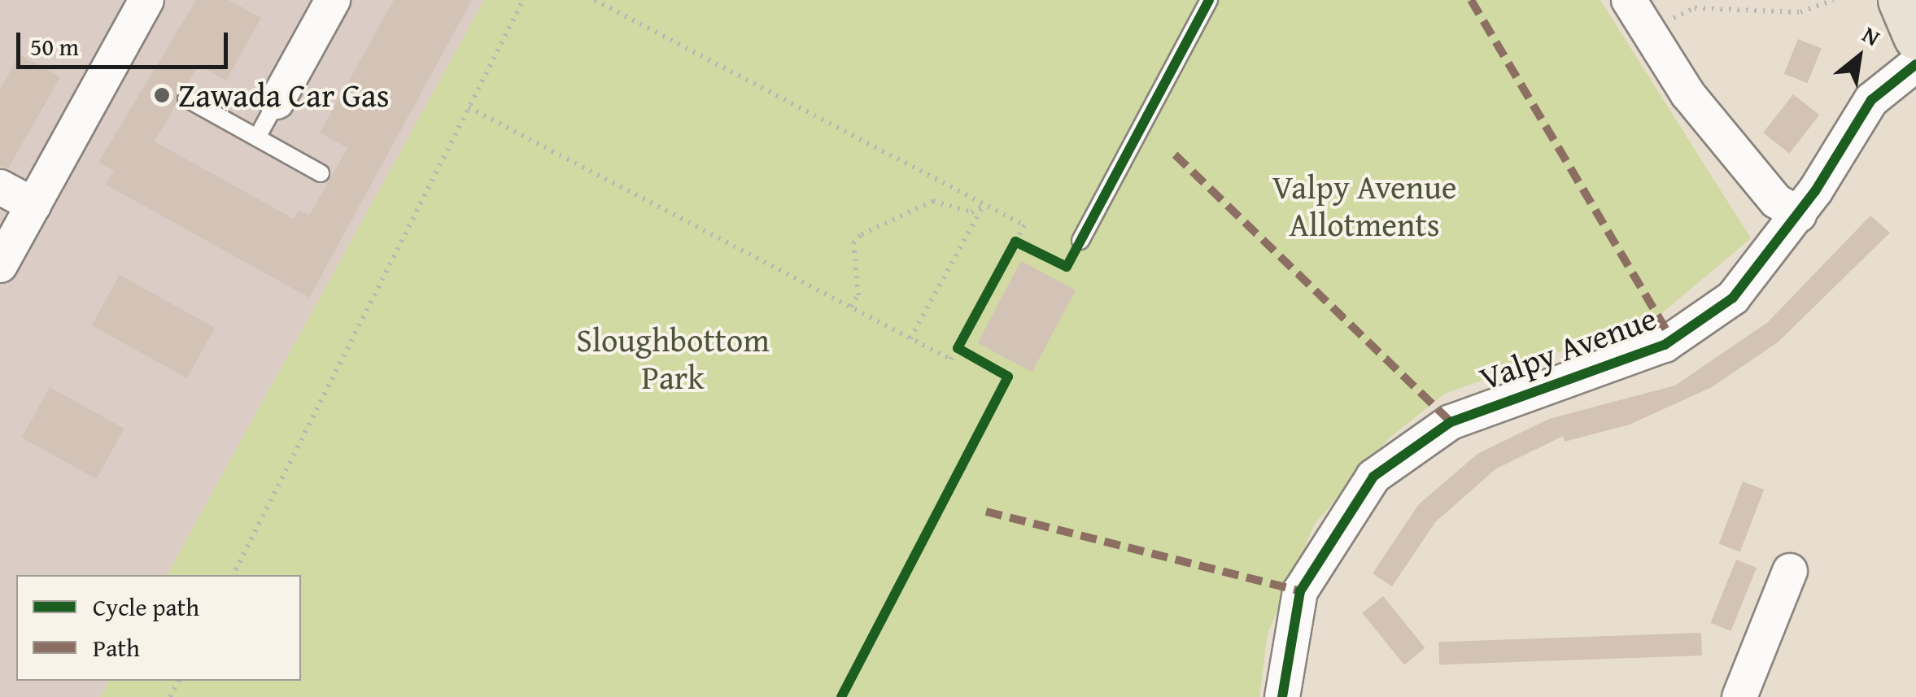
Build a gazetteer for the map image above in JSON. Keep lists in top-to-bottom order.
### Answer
{
  "streets": {
    "street": ["Valpy Avenue"]
  },
  "parks": ["Valpy Avenue Allotments", "Sloughbottom Park"],
  "places": ["Zawada Car Gas"],
  "legend": ["Cycle path", "Path"],
  "scale_bar": "50 m",
  "north": "top right"
}
